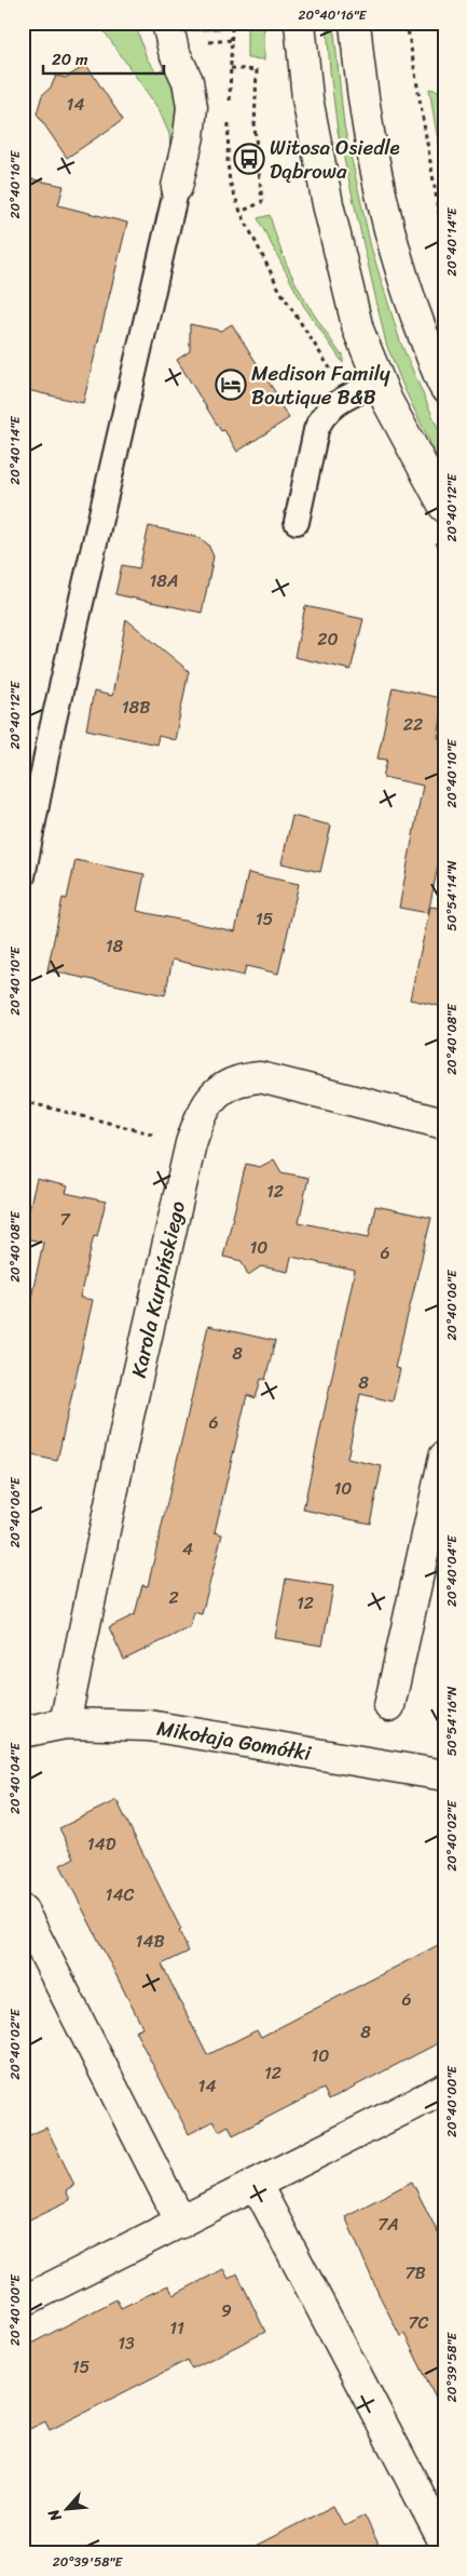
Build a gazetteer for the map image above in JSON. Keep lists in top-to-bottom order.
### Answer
{
  "streets": {
    "street": ["Karola Kurpińskiego", "Mikołaja Gomółki"]
  },
  "crossings": [
    ["Karola Kurpińskiego", "Mikołaja Gomółki"]
  ],
  "places": {
    "bus stop": ["Witosa Osiedle Dąbrowa"],
    "hotel": ["Medison Family Boutique B&B"]
  },
  "house_numbers": [
    "14",
    "18A",
    "20",
    "18B",
    "22",
    "15",
    "18",
    "12",
    "7",
    "10",
    "6",
    "8",
    "8",
    "6",
    "10",
    "4",
    "2",
    "12",
    "14D",
    "14C",
    "14B",
    "6",
    "8",
    "10",
    "12",
    "14",
    "7A",
    "7B",
    "9",
    "7C",
    "11",
    "13",
    "15"
  ],
  "scale_bar": "20 m",
  "north": "bottom left",
  "coordinates": [
    "20°40'16\"E",
    "20°40'14\"E",
    "20°40'12\"E",
    "20°40'10\"E",
    "50°54'14\"N",
    "20°40'08\"E",
    "20°40'06\"E",
    "20°40'04\"E",
    "50°54'16\"N",
    "20°40'02\"E",
    "20°40'00\"E",
    "20°39'58\"E"
  ]
}
